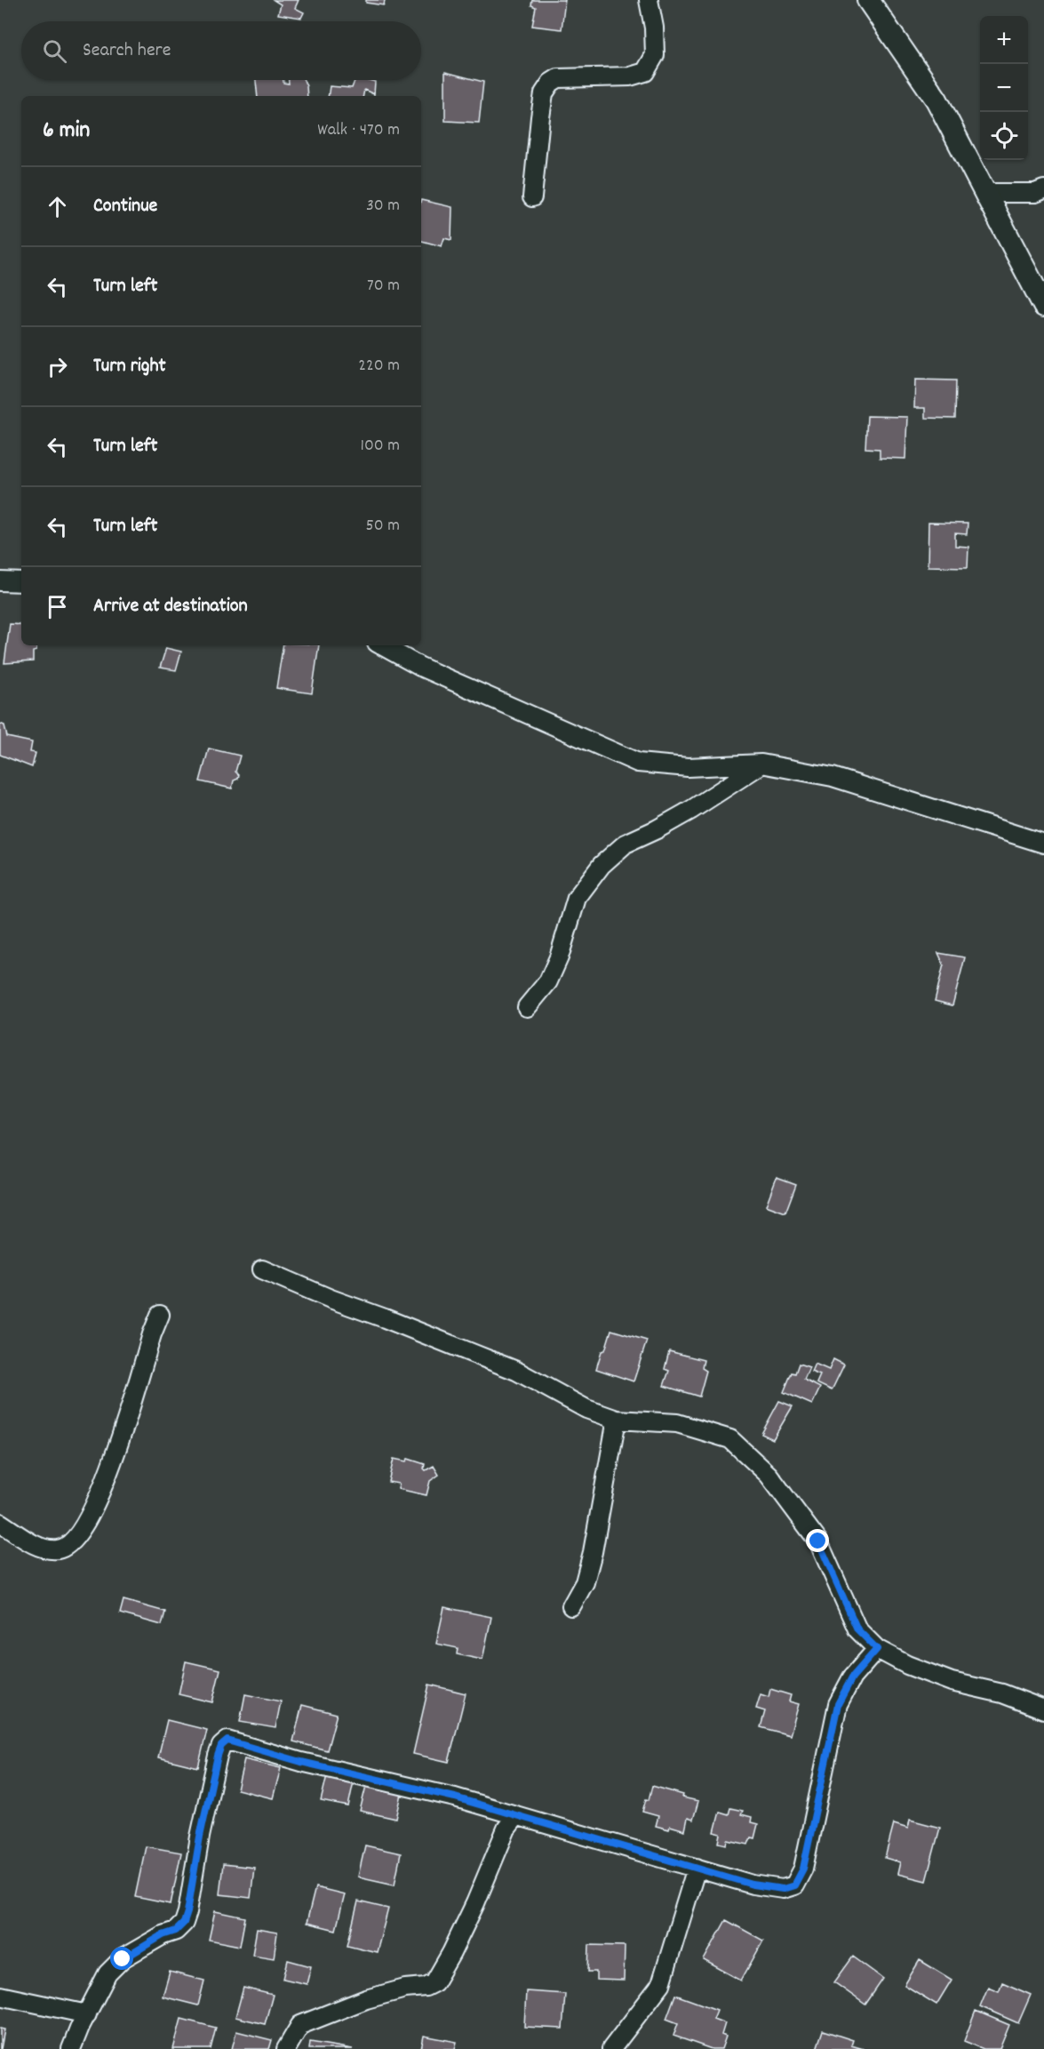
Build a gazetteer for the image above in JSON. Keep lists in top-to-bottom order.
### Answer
{
  "page": {
    "map_buttons": ["+", "−"],
    "search": "Search here",
    "heading": ["6 min", "Walk · 470 m"],
    "list": [
      ["Continue", "30 m"],
      ["Turn left", "70 m"],
      ["Turn right", "220 m"],
      ["Turn left", "100 m"],
      ["Turn left", "50 m"],
      "Arrive at destination"
    ]
  }
}
